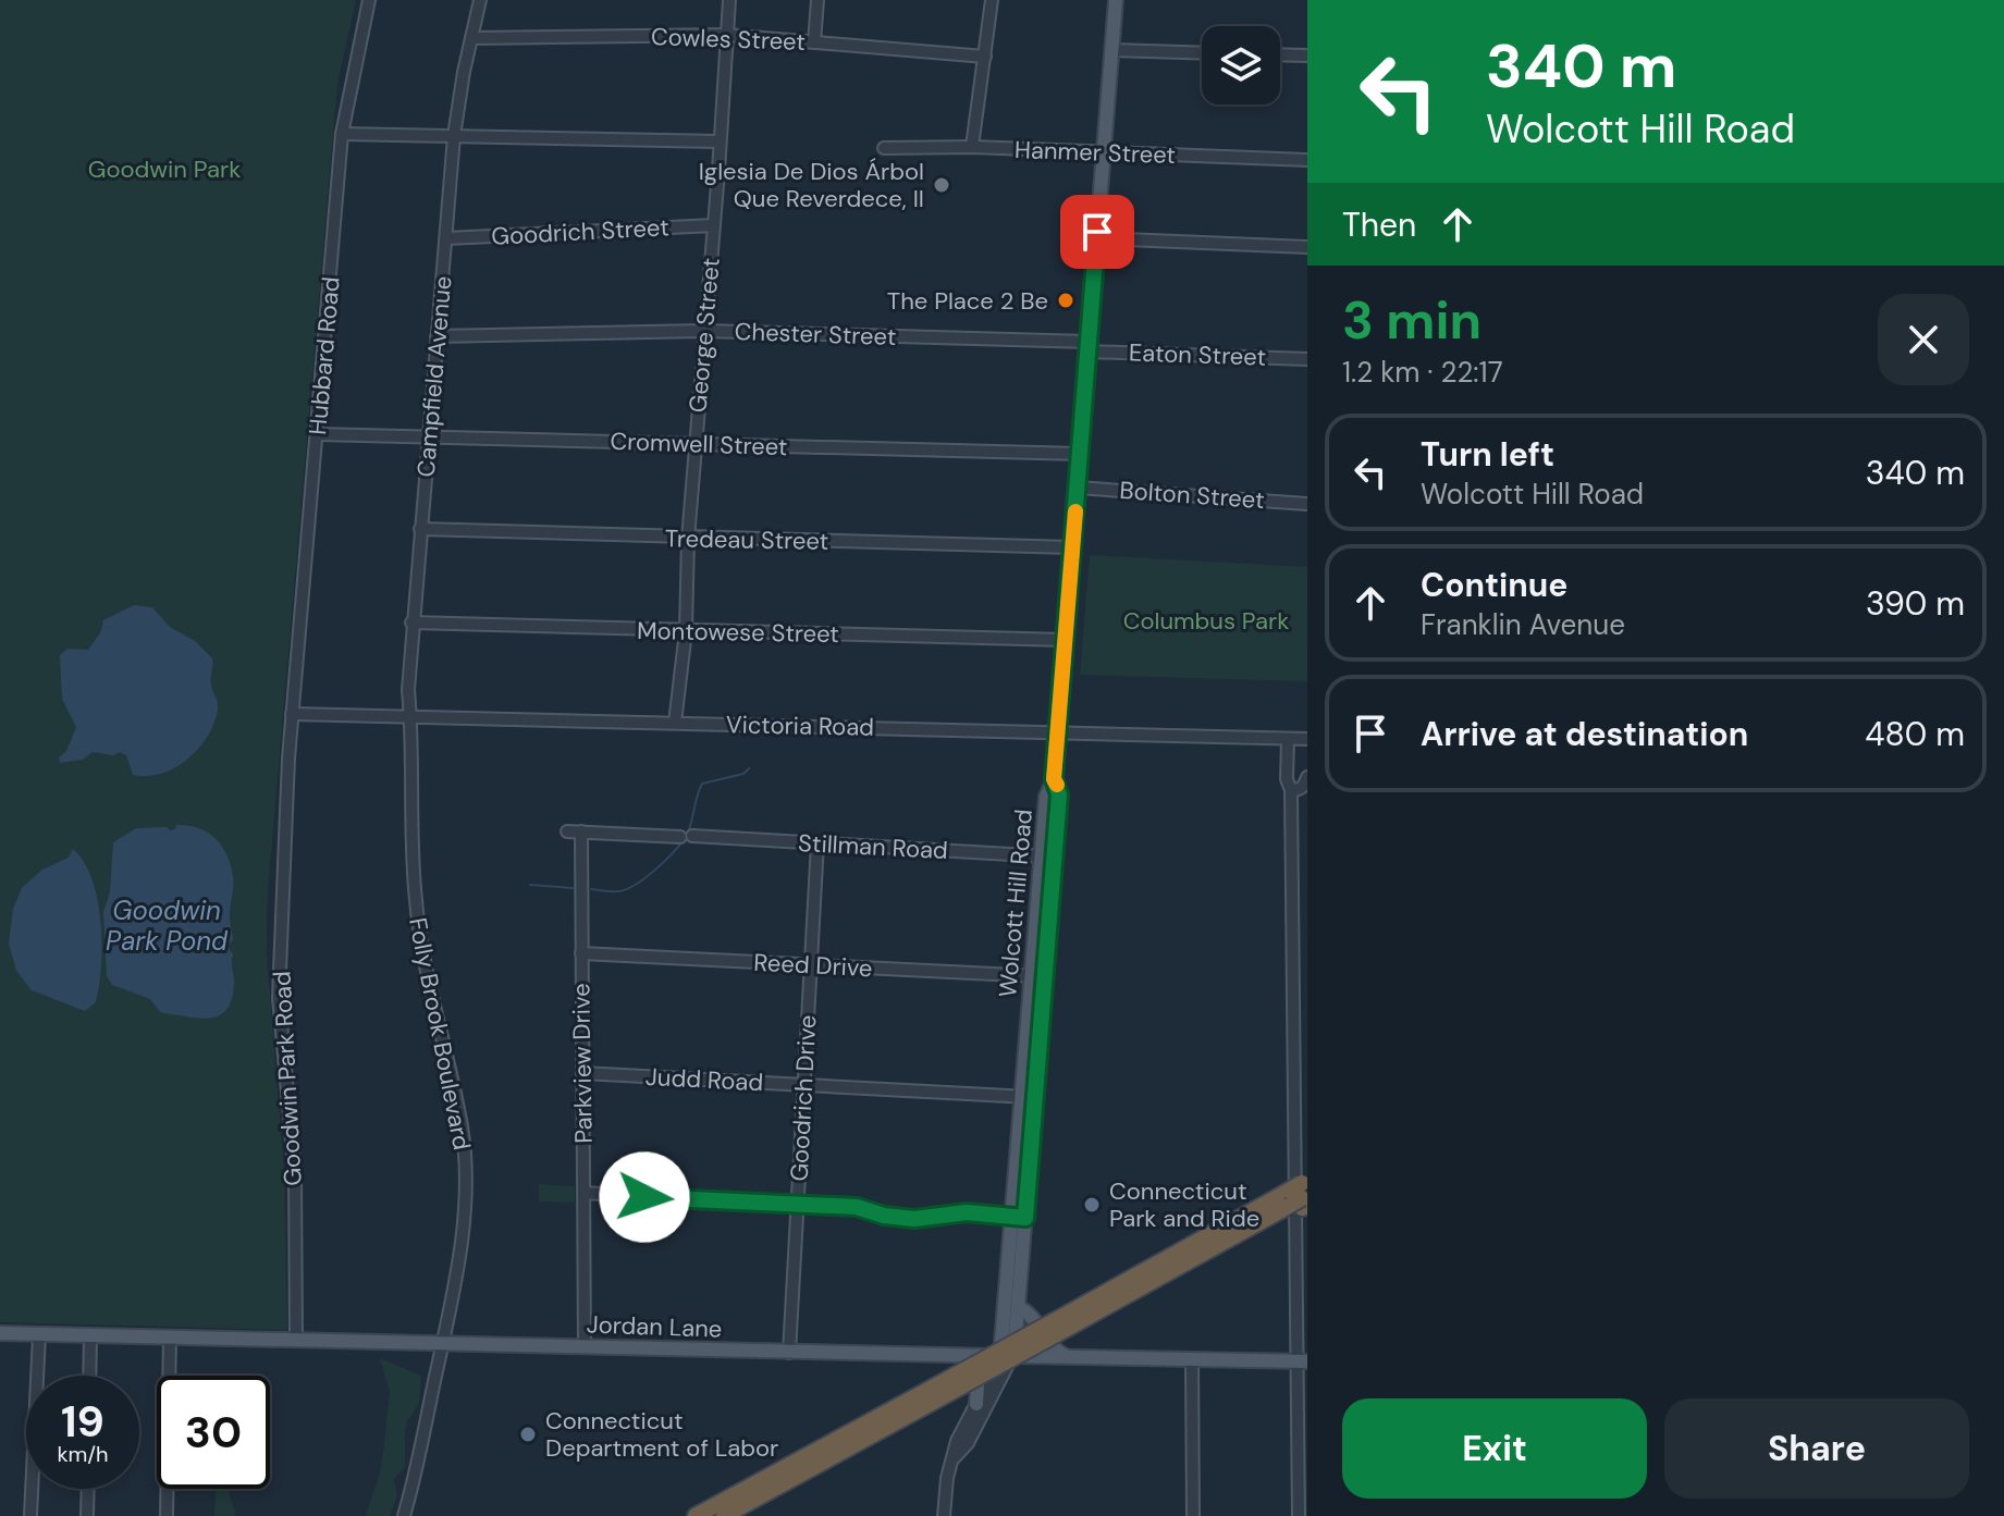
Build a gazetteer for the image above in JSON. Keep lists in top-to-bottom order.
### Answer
{
  "streets": {
    "main road": ["Wolcott Hill Road", "Jordan Lane"],
    "street": [
      "Cowles Street",
      "Hanmer Street",
      "Goodrich Street",
      "Chester Street",
      "George Street",
      "Eaton Street",
      "Hubbard Road",
      "Campfield Avenue",
      "Cromwell Street",
      "Bolton Street",
      "Tredeau Street",
      "Montowese Street",
      "Victoria Road",
      "Stillman Road",
      "Reed Drive",
      "Folly Brook Boulevard",
      "Parkview Drive",
      "Goodwin Park Road",
      "Judd Road",
      "Goodrich Drive"
    ]
  },
  "crossings": [
    ["Cowles Street", "George Street"],
    ["Cowles Street", "Campfield Avenue"],
    ["Hanmer Street", "Wolcott Hill Road"],
    ["Goodrich Street", "George Street"],
    ["Goodrich Street", "Campfield Avenue"],
    ["Chester Street", "George Street"],
    ["Chester Street", "Eaton Street"],
    ["Chester Street", "Campfield Avenue"],
    ["Chester Street", "Wolcott Hill Road"],
    ["George Street", "Cromwell Street"],
    ["George Street", "Tredeau Street"],
    ["George Street", "Montowese Street"],
    ["George Street", "Victoria Road"],
    ["Eaton Street", "Wolcott Hill Road"],
    ["Hubbard Road", "Cromwell Street"],
    ["Hubbard Road", "Victoria Road"],
    ["Hubbard Road", "Goodwin Park Road"],
    ["Campfield Avenue", "Cromwell Street"],
    ["Campfield Avenue", "Tredeau Street"],
    ["Campfield Avenue", "Montowese Street"],
    ["Campfield Avenue", "Victoria Road"],
    ["Campfield Avenue", "Folly Brook Boulevard"],
    ["Cromwell Street", "Wolcott Hill Road"],
    ["Bolton Street", "Wolcott Hill Road"],
    ["Tredeau Street", "Wolcott Hill Road"],
    ["Montowese Street", "Wolcott Hill Road"],
    ["Victoria Road", "Wolcott Hill Road"],
    ["Victoria Road", "Goodwin Park Road"],
    ["Stillman Road", "Wolcott Hill Road"],
    ["Stillman Road", "Parkview Drive"],
    ["Stillman Road", "Goodrich Drive"],
    ["Wolcott Hill Road", "Reed Drive"],
    ["Wolcott Hill Road", "Judd Road"],
    ["Wolcott Hill Road", "Jordan Lane"],
    ["Reed Drive", "Parkview Drive"],
    ["Reed Drive", "Goodrich Drive"],
    ["Folly Brook Boulevard", "Jordan Lane"],
    ["Parkview Drive", "Judd Road"],
    ["Parkview Drive", "Jordan Lane"],
    ["Goodwin Park Road", "Jordan Lane"],
    ["Judd Road", "Goodrich Drive"],
    ["Goodrich Drive", "Jordan Lane"]
  ],
  "water": ["Goodwin Park Pond"],
  "parks": ["Goodwin Park", "Columbus Park"],
  "places": [
    "Iglesia De Dios Árbol Que Reverdece, II",
    "The Place 2 Be",
    "Connecticut Park and Ride",
    "Connecticut Department of Labor"
  ],
  "page": {
    "turn": ["340 m", "Wolcott Hill Road"],
    "then": "Then",
    "heading": ["3 min", "1.2 km · 22:17"],
    "list": [
      {
        "name": "Turn left",
        "note": "Wolcott Hill Road",
        "value": "340 m"
      },
      {
        "name": "Continue",
        "note": "Franklin Avenue",
        "value": "390 m"
      },
      {
        "name": "Arrive at destination",
        "value": "480 m"
      }
    ],
    "speed": "19 km/h",
    "limit": "30",
    "buttons": ["Exit", "Share"]
  }
}
